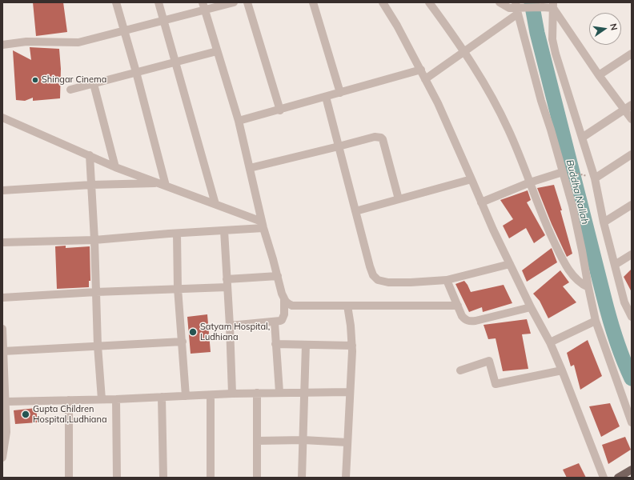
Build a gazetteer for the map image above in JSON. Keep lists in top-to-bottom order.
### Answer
{
  "water": ["Buddha Nallah"],
  "places": ["Shingar Cinema", "Satyam Hospital, Ludhiana", "Gupta Children Hospital,Ludhiana"],
  "north": "right"
}
